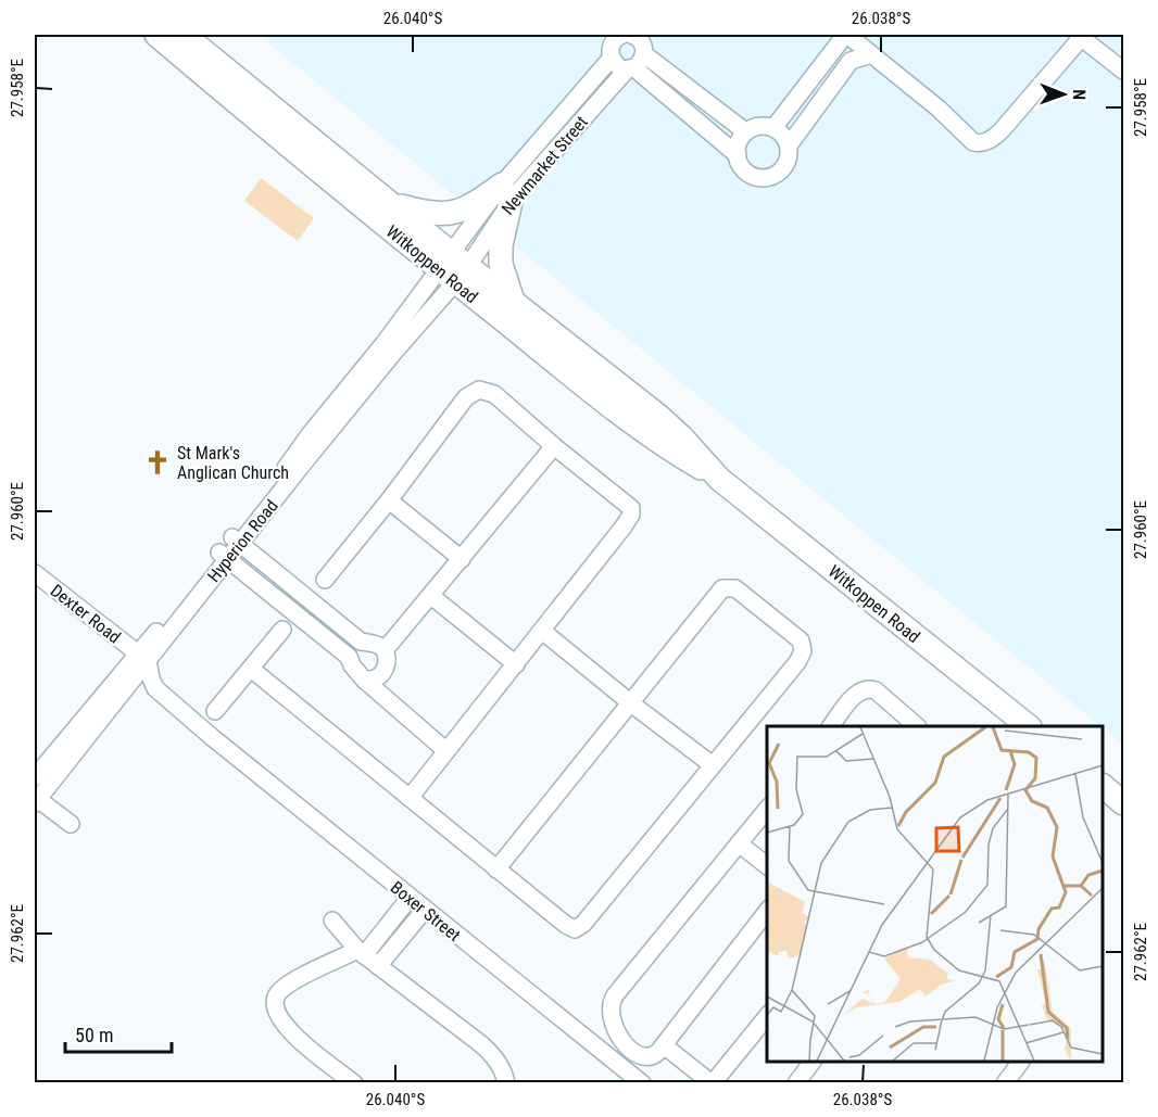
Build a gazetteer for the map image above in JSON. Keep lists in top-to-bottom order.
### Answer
{
  "streets": {
    "main road": ["Witkoppen Road"],
    "street": [
      "Newmarket Street",
      "Hyperion Road",
      "Dexter Road",
      "Boxer Street"
    ]
  },
  "crossings": [
    ["Newmarket Street", "Witkoppen Road"],
    ["Newmarket Street", "Hyperion Road"],
    ["Witkoppen Road", "Hyperion Road"],
    ["Hyperion Road", "Dexter Road"],
    ["Hyperion Road", "Boxer Street"],
    ["Dexter Road", "Boxer Street"]
  ],
  "places": {
    "church": ["St Mark's Anglican Church"]
  },
  "scale_bar": "50 m",
  "north": "right",
  "coordinates": [
    "26.040°S",
    "26.038°S",
    "27.958°E",
    "27.960°E",
    "27.962°E"
  ]
}
